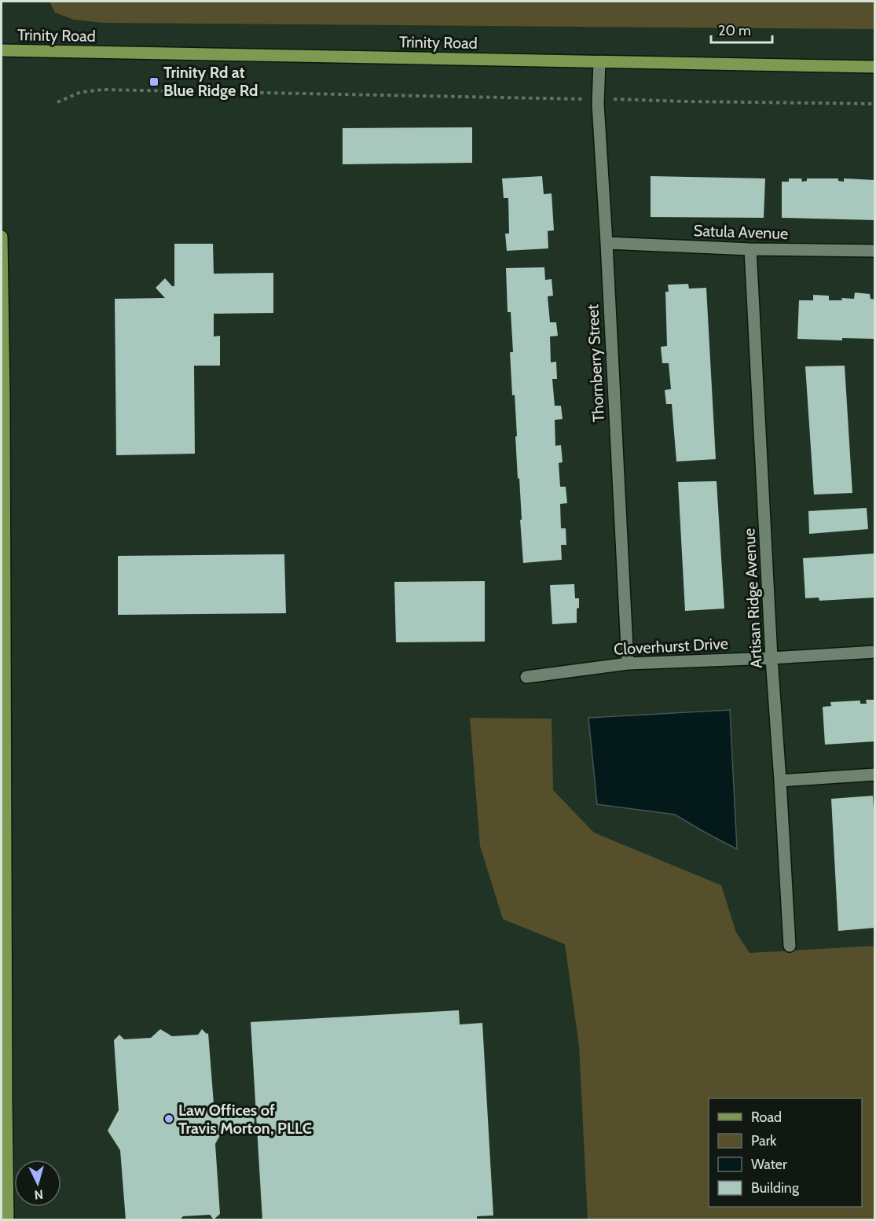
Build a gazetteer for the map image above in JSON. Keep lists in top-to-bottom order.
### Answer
{
  "streets": {
    "main road": ["Trinity Road"],
    "street": [
      "Satula Avenue",
      "Thornberry Street",
      "Artisan Ridge Avenue",
      "Cloverhurst Drive"
    ]
  },
  "crossings": [
    ["Trinity Road", "Thornberry Street"],
    ["Satula Avenue", "Thornberry Street"],
    ["Satula Avenue", "Artisan Ridge Avenue"],
    ["Thornberry Street", "Cloverhurst Drive"],
    ["Artisan Ridge Avenue", "Cloverhurst Drive"]
  ],
  "places": {
    "transit": ["Trinity Rd at Blue Ridge Rd"],
    "other": ["Law Offices of Travis Morton, PLLC"]
  },
  "legend": [
    "Road",
    "Park",
    "Water",
    "Building"
  ],
  "scale_bar": "20 m",
  "north": "bottom"
}
